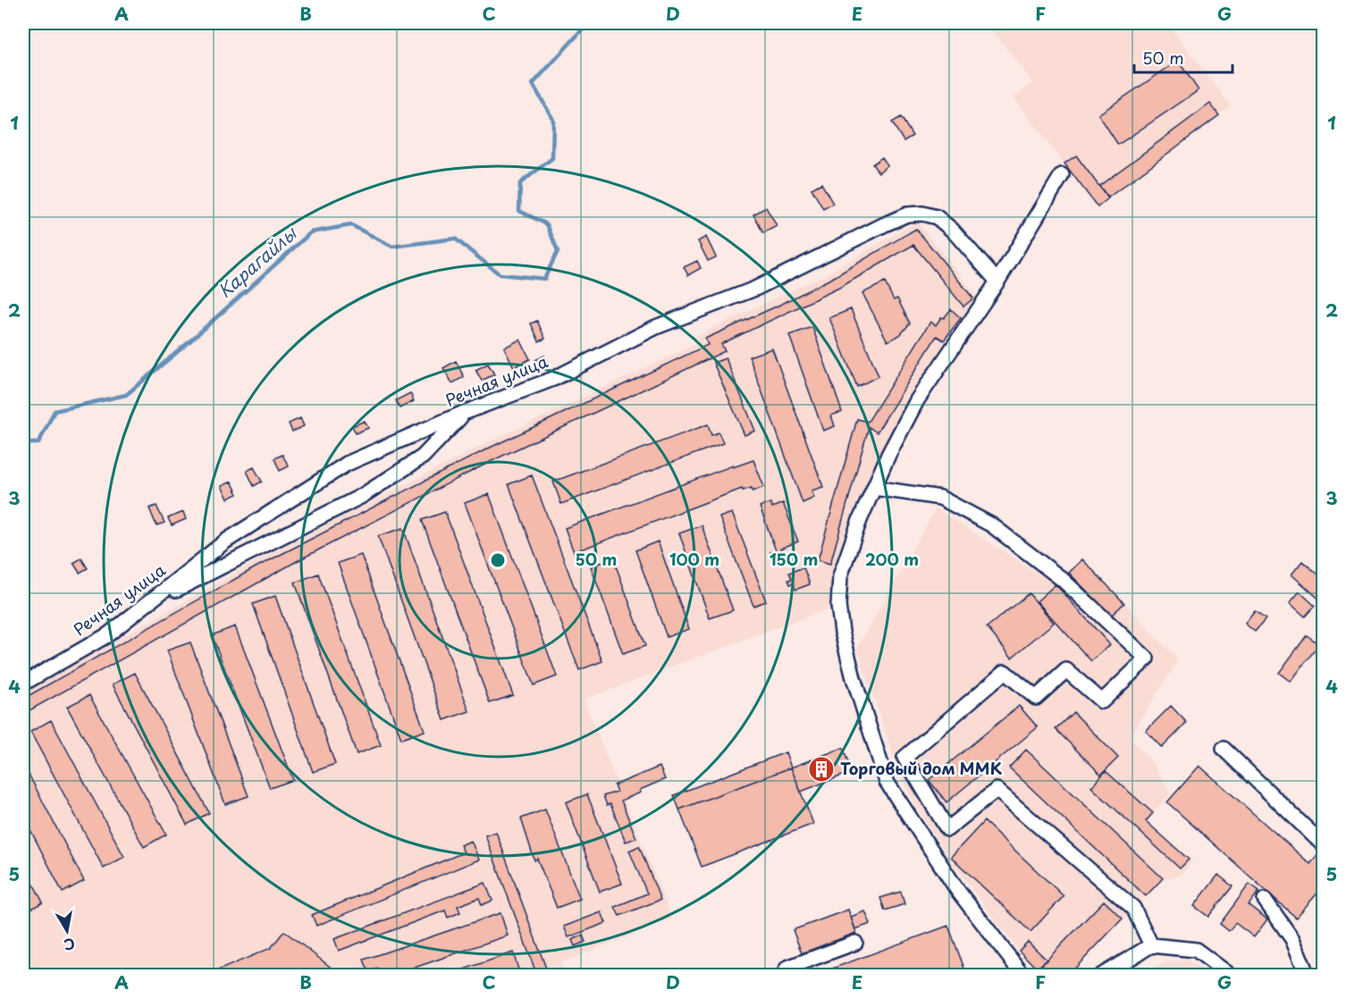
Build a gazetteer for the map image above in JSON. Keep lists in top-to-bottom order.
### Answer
{
  "streets": {
    "street": ["Речная улица"]
  },
  "water": ["Карагайлы"],
  "places": {
    "building": ["Торговый дом ММК"]
  },
  "scale_bar": "50 m",
  "north": "bottom",
  "grid": {
    "columns": [
      "A",
      "B",
      "C",
      "D",
      "E",
      "F",
      "G"
    ],
    "rows": [
      "1",
      "2",
      "3",
      "4",
      "5"
    ]
  },
  "rings": [
    "50 m",
    "100 m",
    "150 m",
    "200 m"
  ]
}
